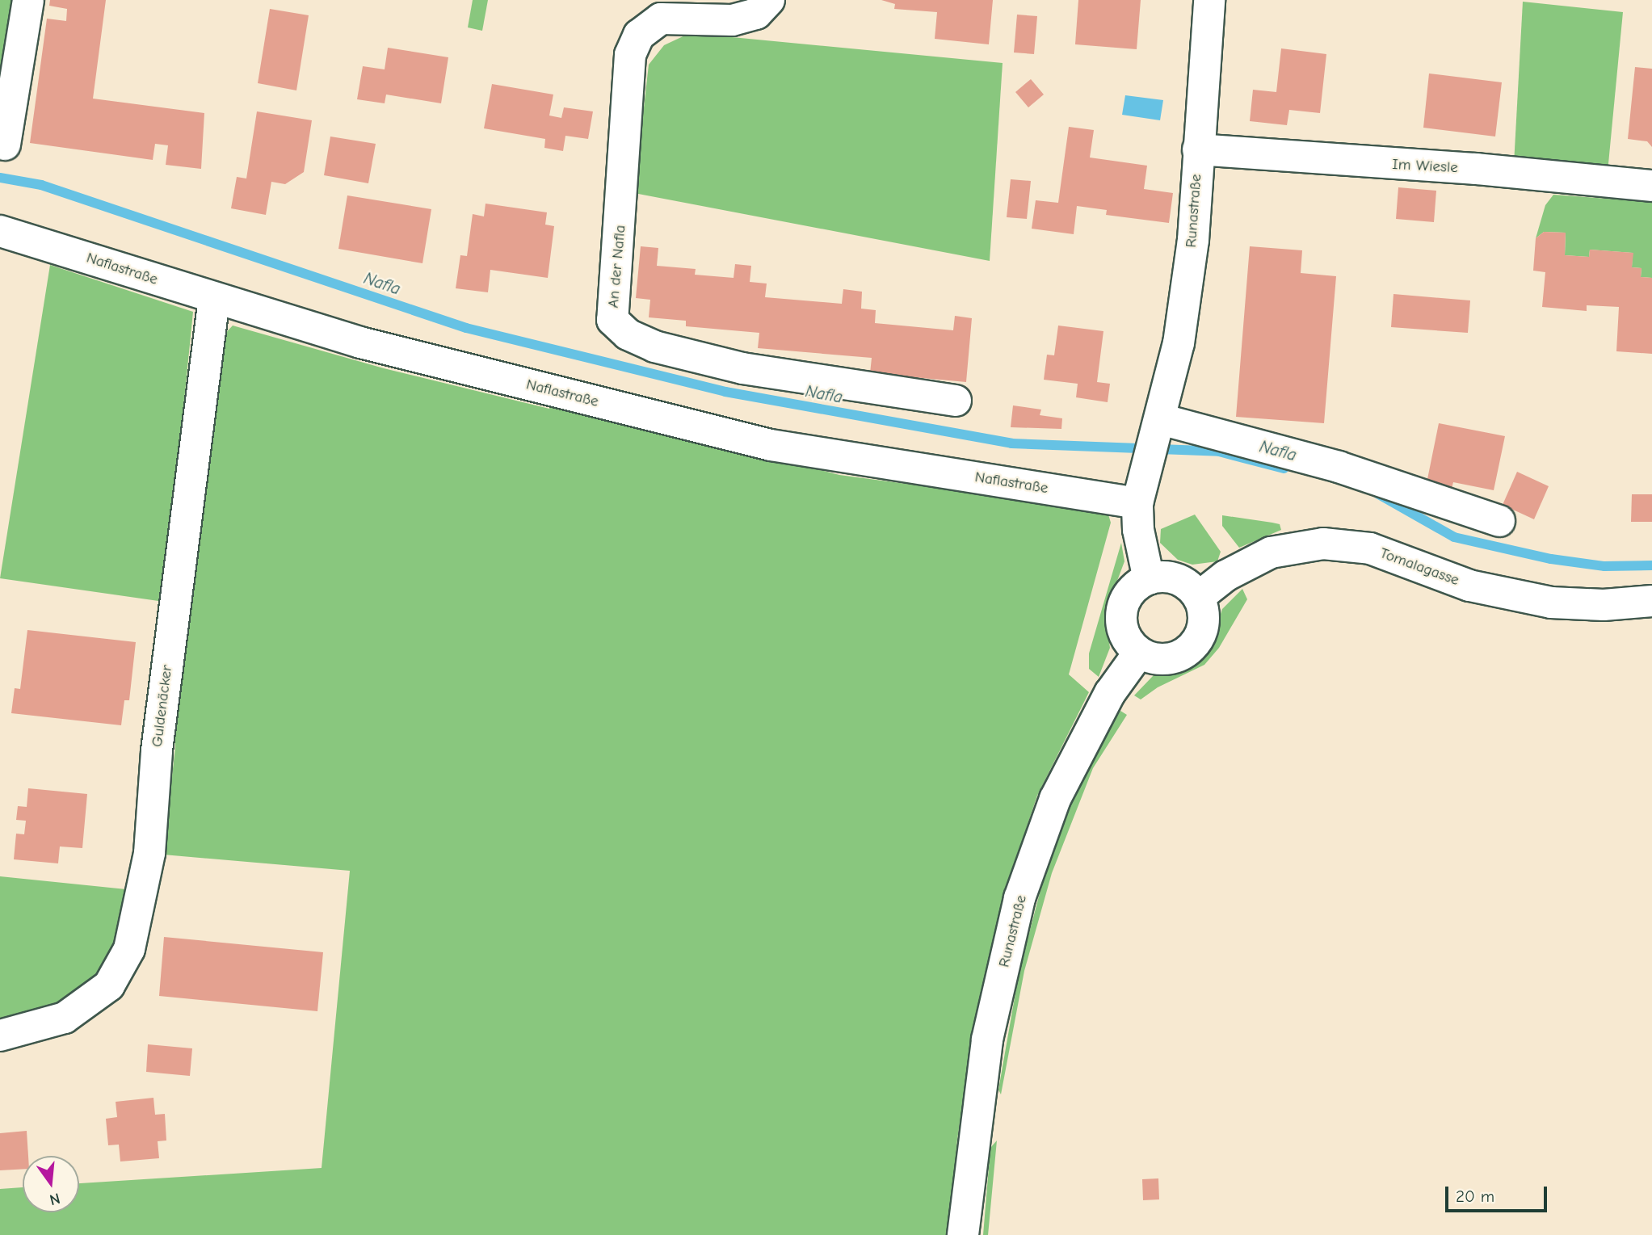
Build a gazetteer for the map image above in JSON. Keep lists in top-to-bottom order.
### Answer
{
  "streets": {
    "street": [
      "Im Wiesle",
      "Runastraße",
      "An der Nafla",
      "Naflastraße",
      "Tomalagasse",
      "Guldenäcker"
    ]
  },
  "crossings": [
    ["Im Wiesle", "Runastraße"],
    ["Runastraße", "Naflastraße"],
    ["Runastraße", "Tomalagasse"],
    ["Naflastraße", "Guldenäcker"]
  ],
  "water": ["Nafla"],
  "scale_bar": "20 m",
  "north": "bottom"
}
